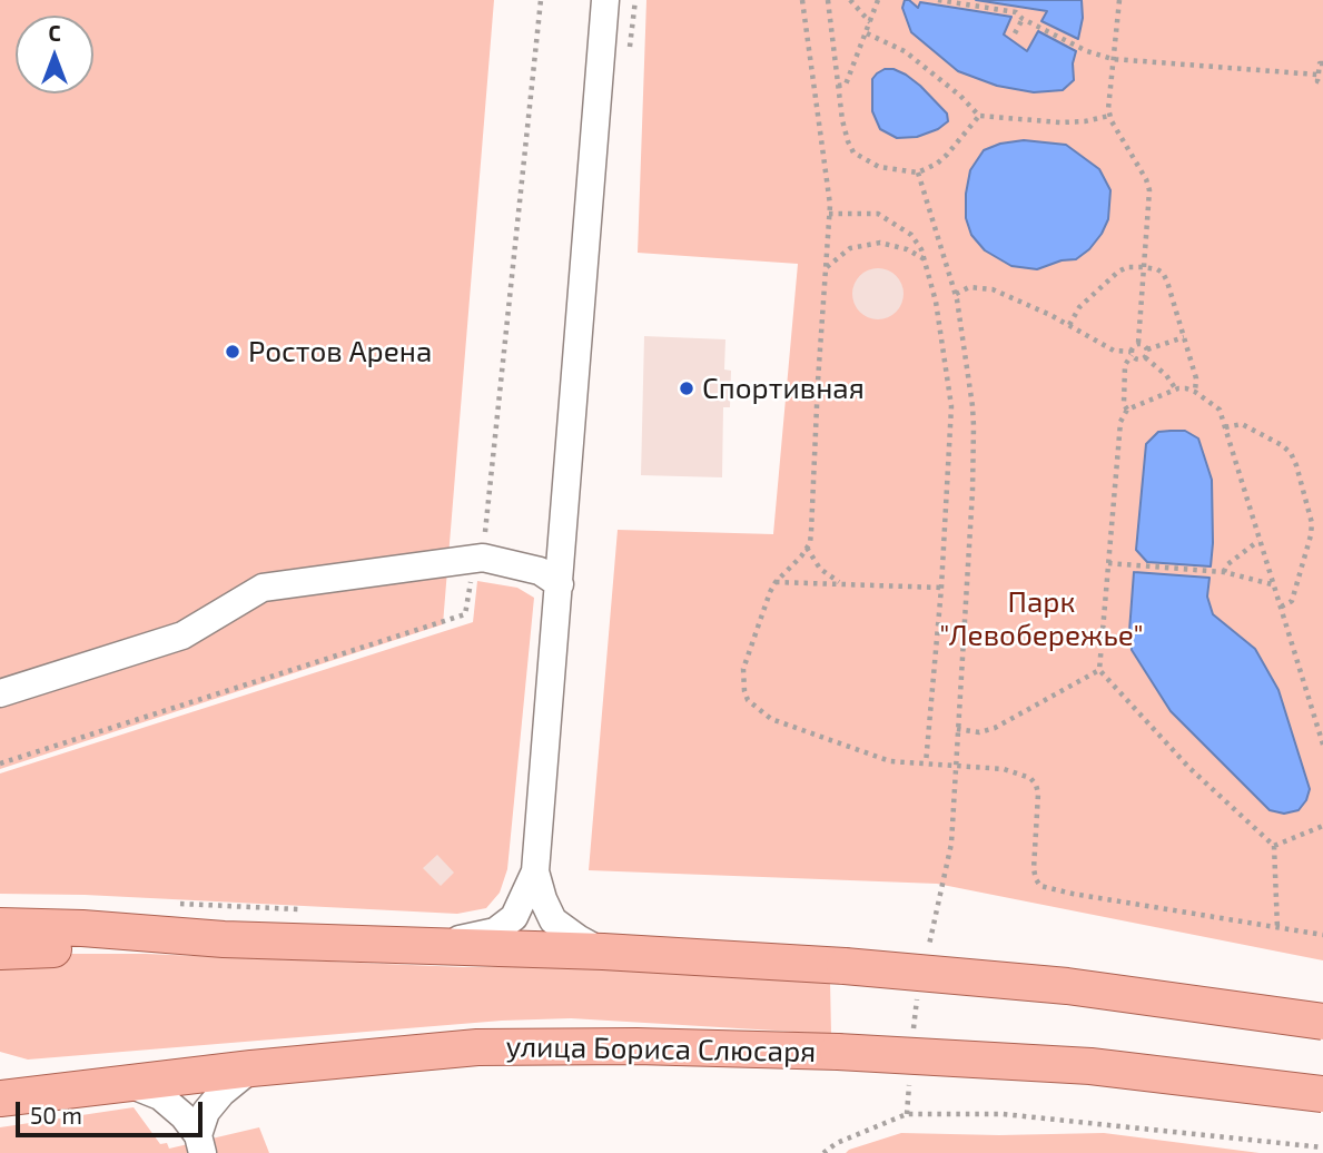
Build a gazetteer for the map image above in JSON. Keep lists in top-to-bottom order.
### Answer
{
  "streets": {
    "main road": ["улица Бориса Слюсаря"]
  },
  "parks": ["Парк \"Левобережье\""],
  "places": ["Ростов Арена", "Спортивная"],
  "scale_bar": "50 m",
  "north": "top"
}
